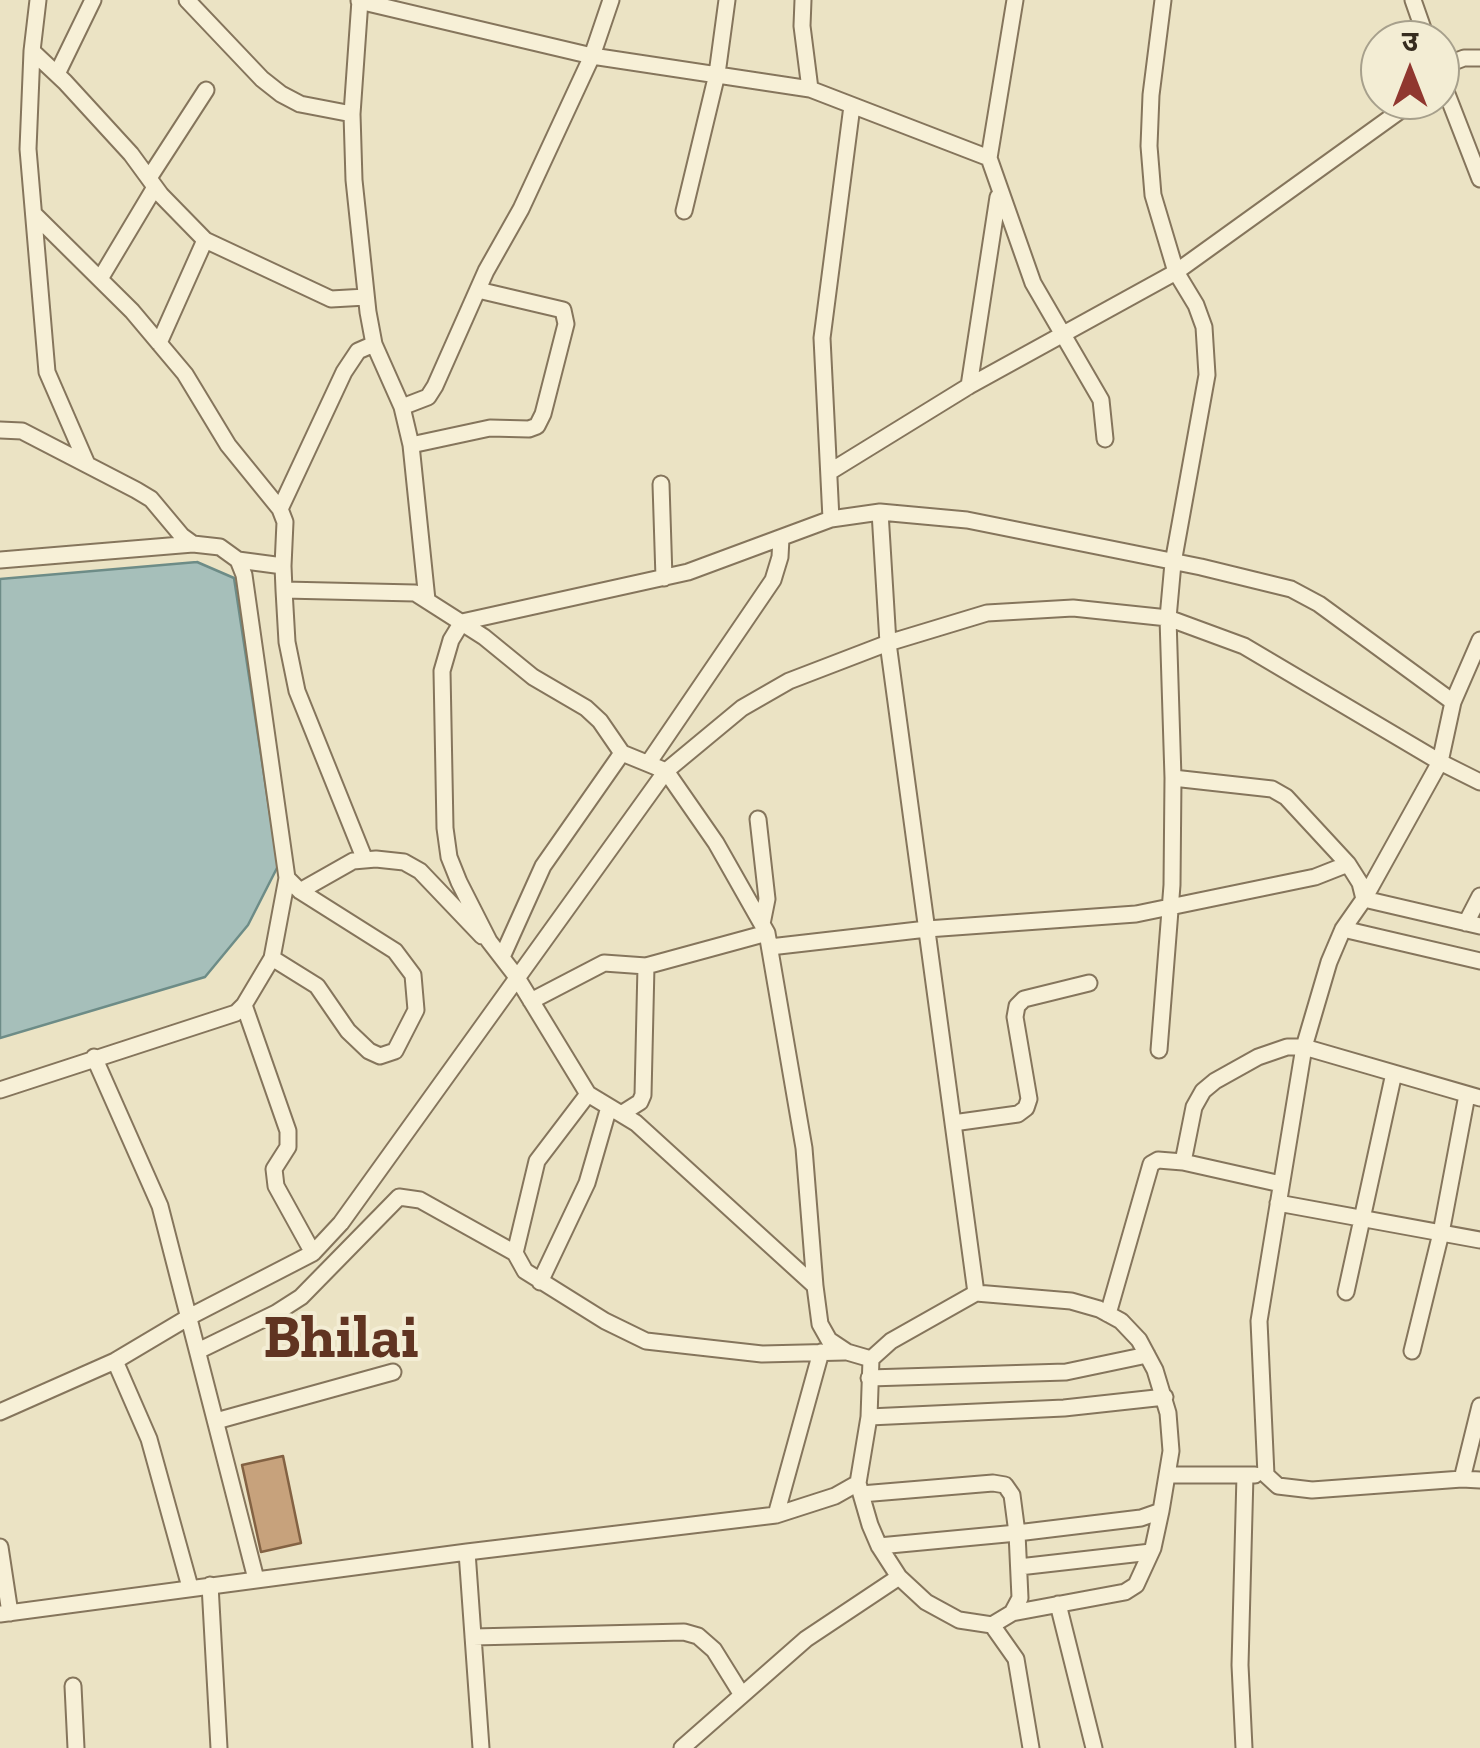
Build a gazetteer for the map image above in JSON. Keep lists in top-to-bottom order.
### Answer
{
  "districts": ["Bhilai"],
  "north": "top"
}
